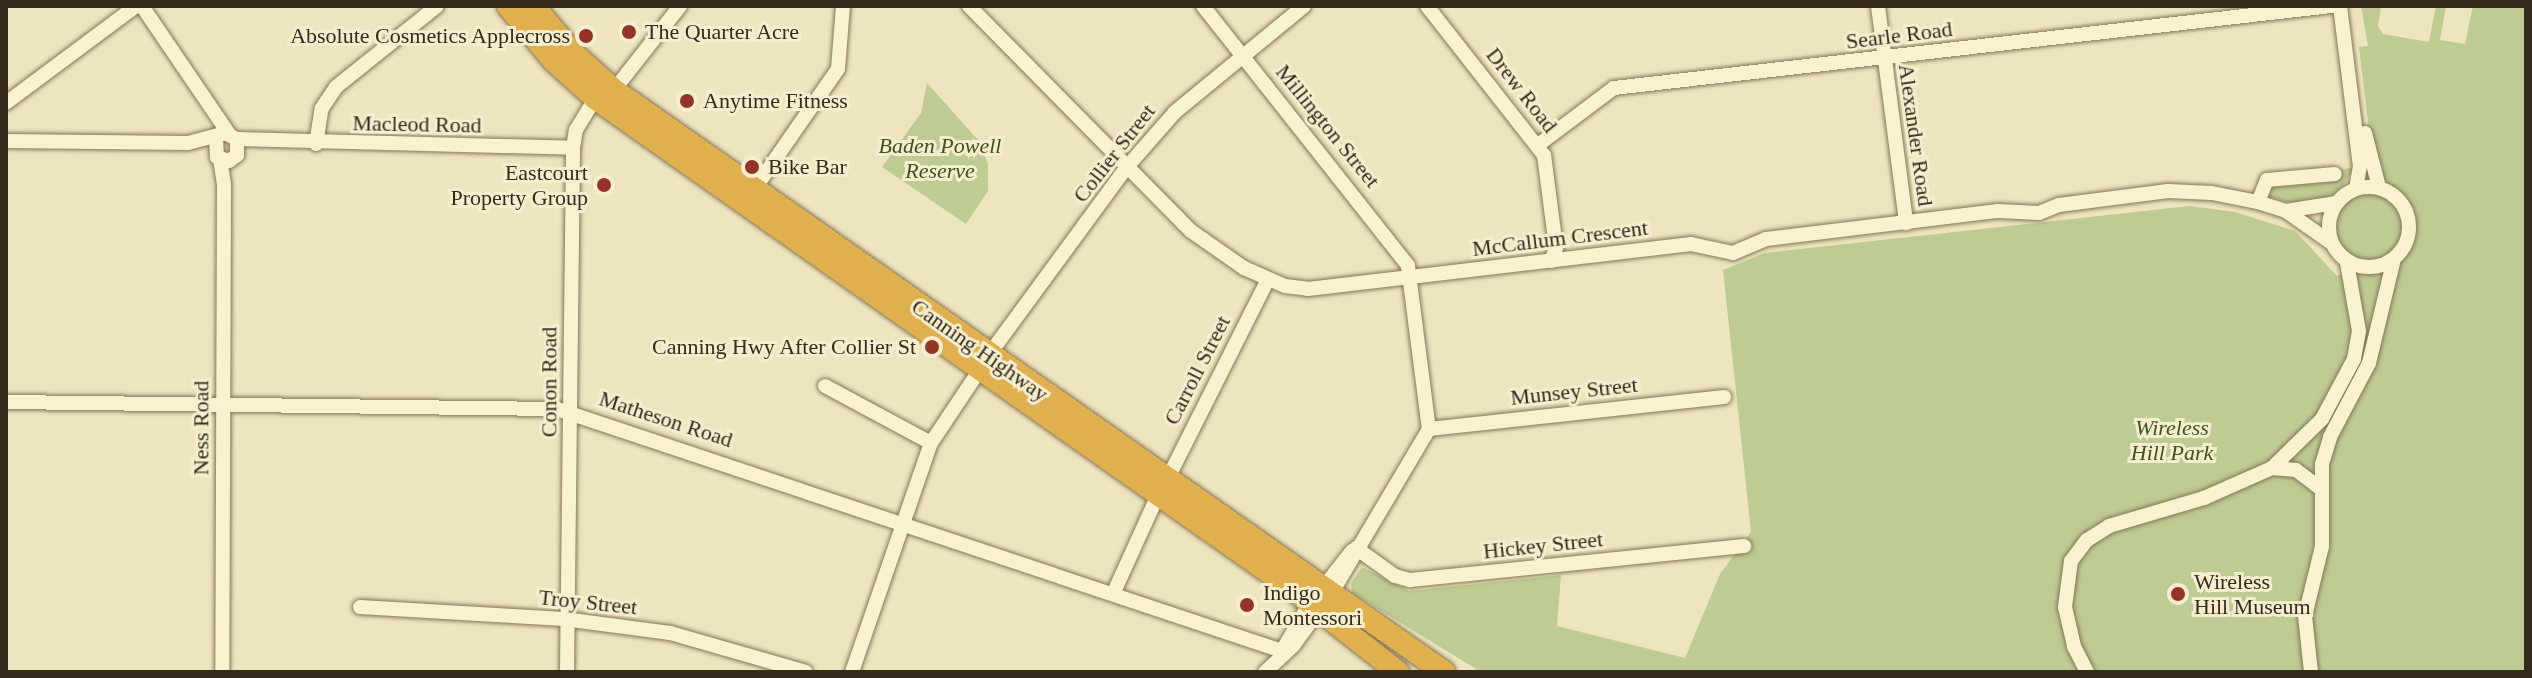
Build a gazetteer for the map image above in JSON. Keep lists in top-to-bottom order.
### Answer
{
  "streets": {
    "highway": ["Canning Highway"],
    "street": [
      "Searle Road",
      "Drew Road",
      "Macleod Road",
      "Millington Street",
      "Alexander Road",
      "Collier Street",
      "McCallum Crescent",
      "Carroll Street",
      "Conon Road",
      "Munsey Street",
      "Matheson Road",
      "Ness Road",
      "Hickey Street",
      "Troy Street"
    ]
  },
  "crossings": [
    ["Searle Road", "Drew Road"],
    ["Searle Road", "Alexander Road"],
    ["Drew Road", "McCallum Crescent"],
    ["Macleod Road", "Conon Road"],
    ["Macleod Road", "Ness Road"],
    ["Millington Street", "Collier Street"],
    ["Millington Street", "McCallum Crescent"],
    ["Millington Street", "Munsey Street"],
    ["Alexander Road", "McCallum Crescent"],
    ["Collier Street", "McCallum Crescent"],
    ["Collier Street", "Canning Highway"],
    ["Collier Street", "Matheson Road"],
    ["McCallum Crescent", "Carroll Street"],
    ["Canning Highway", "Carroll Street"],
    ["Canning Highway", "Conon Road"],
    ["Carroll Street", "Matheson Road"],
    ["Conon Road", "Matheson Road"],
    ["Conon Road", "Troy Street"],
    ["Matheson Road", "Ness Road"]
  ],
  "parks": ["Baden Powell Reserve", "Wireless Hill Park"],
  "places": [
    "The Quarter Acre",
    "Absolute Cosmetics Applecross",
    "Anytime Fitness",
    "Bike Bar",
    "Eastcourt Property Group",
    "Canning Hwy After Collier St",
    "Wireless Hill Museum",
    "Indigo Montessori"
  ]
}
